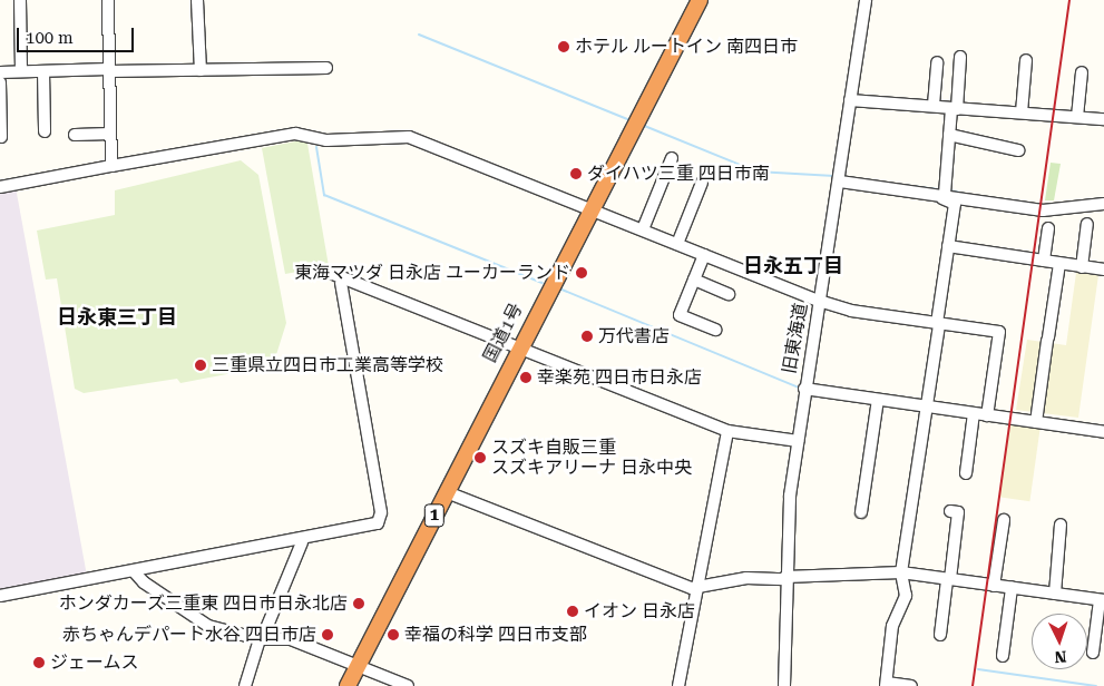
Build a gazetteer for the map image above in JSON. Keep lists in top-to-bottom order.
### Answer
{
  "streets": {
    "highway": ["国道1号", "1"],
    "street": ["旧東海道"]
  },
  "districts": ["日永五丁目", "日永東三丁目"],
  "places": [
    "ホテル ルートイン 南四日市",
    "ダイハツ三重 四日市南",
    "東海マツダ 日永店 ユーカーランド",
    "万代書店",
    "三重県立四日市工業高等学校",
    "幸楽苑 四日市日永店",
    "スズキ自販三重 スズキアリーナ 日永中央",
    "ホンダカーズ三重東 四日市日永北店",
    "イオン 日永店",
    "赤ちゃんデパート水谷 四日市店",
    "幸福の科学 四日市支部",
    "ジェームス"
  ],
  "scale_bar": "100 m",
  "north": "bottom"
}
